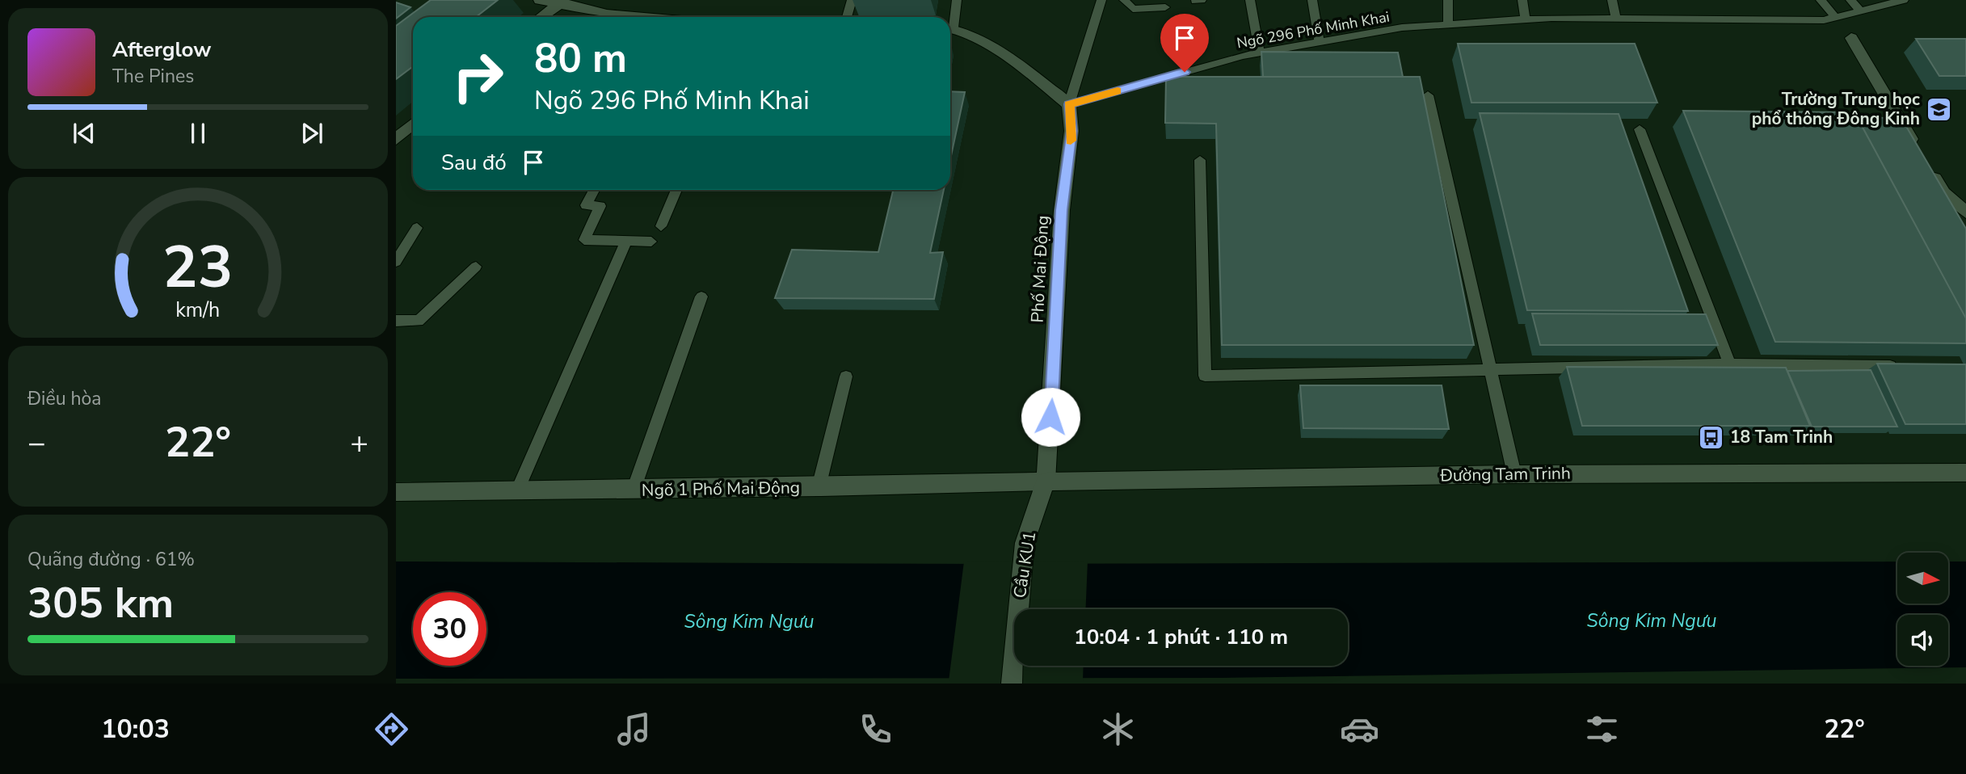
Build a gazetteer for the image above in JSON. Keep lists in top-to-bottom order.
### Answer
{
  "streets": {
    "street": [
      "Phố Mai Động",
      "Đường Tam Trinh",
      "Ngõ 1 Phố Mai Động",
      "Cầu KU1"
    ],
    "lane": ["Ngõ 296 Phố Minh Khai"]
  },
  "crossings": [
    ["Ngõ 296 Phố Minh Khai", "Phố Mai Động"],
    ["Phố Mai Động", "Đường Tam Trinh"],
    ["Phố Mai Động", "Ngõ 1 Phố Mai Động"],
    ["Phố Mai Động", "Cầu KU1"],
    ["Đường Tam Trinh", "Ngõ 1 Phố Mai Động"],
    ["Đường Tam Trinh", "Cầu KU1"],
    ["Ngõ 1 Phố Mai Động", "Cầu KU1"]
  ],
  "water": ["Sông Kim Ngưu"],
  "places": {
    "school or university": ["Trường Trung học phổ thông Đông Kinh"],
    "bus stop": ["18 Tam Trinh"]
  },
  "north": "right",
  "page": {
    "turn": ["80 m", "Ngõ 296 Phố Minh Khai"],
    "song": ["Afterglow", "The Pines"],
    "then": "Sau đó",
    "tile": [
      "Điều hòa",
      ["Quãng đường · 61%", "305 km"]
    ],
    "heat": ["−", "22°", "+"],
    "limit": "30",
    "trip": "10:04 · 1 phút · 110 m",
    "tabs": ["10:03", "22°"],
    "gauge": ["23", "km/h"]
  }
}
